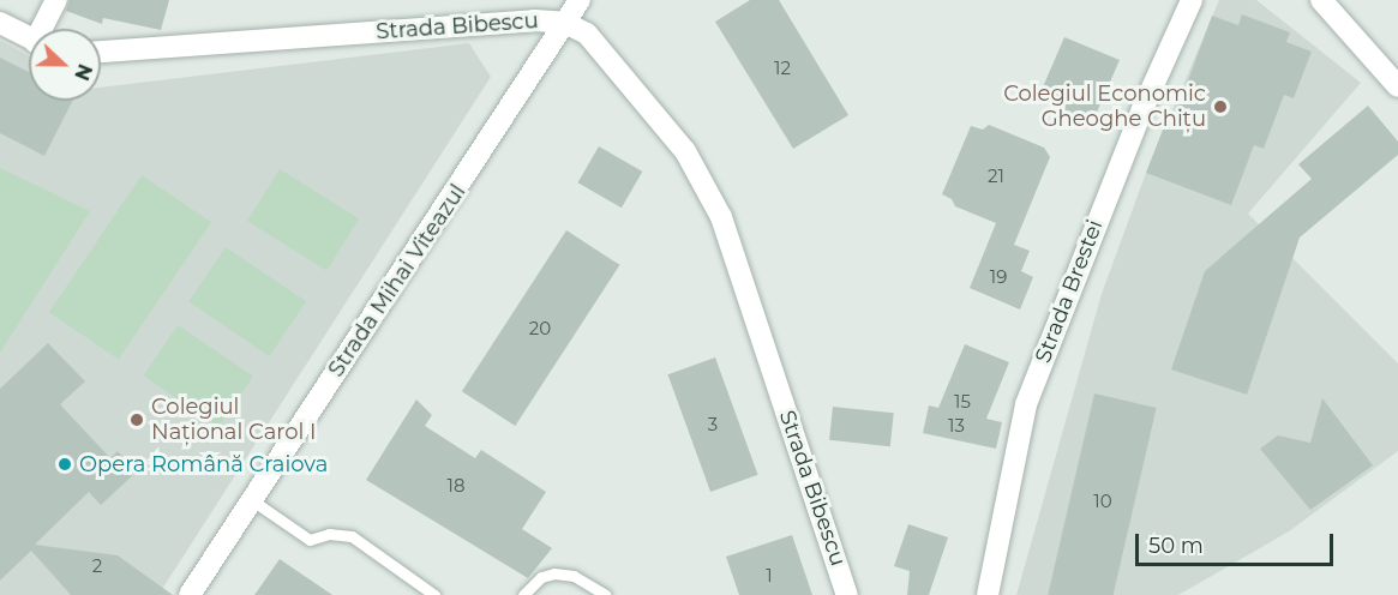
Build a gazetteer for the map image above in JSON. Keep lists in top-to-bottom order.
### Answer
{
  "streets": {
    "street": ["Strada Bibescu", "Strada Mihai Viteazul", "Strada Brestei"]
  },
  "crossings": [
    ["Strada Bibescu", "Strada Mihai Viteazul"]
  ],
  "places": ["Colegiul Economic Gheoghe Chițu", "Colegiul Național Carol I", "Opera Română Craiova"],
  "house_numbers": [
    "12",
    "21",
    "19",
    "20",
    "15",
    "3",
    "13",
    "18",
    "10",
    "2",
    "1"
  ],
  "scale_bar": "50 m",
  "north": "right"
}
